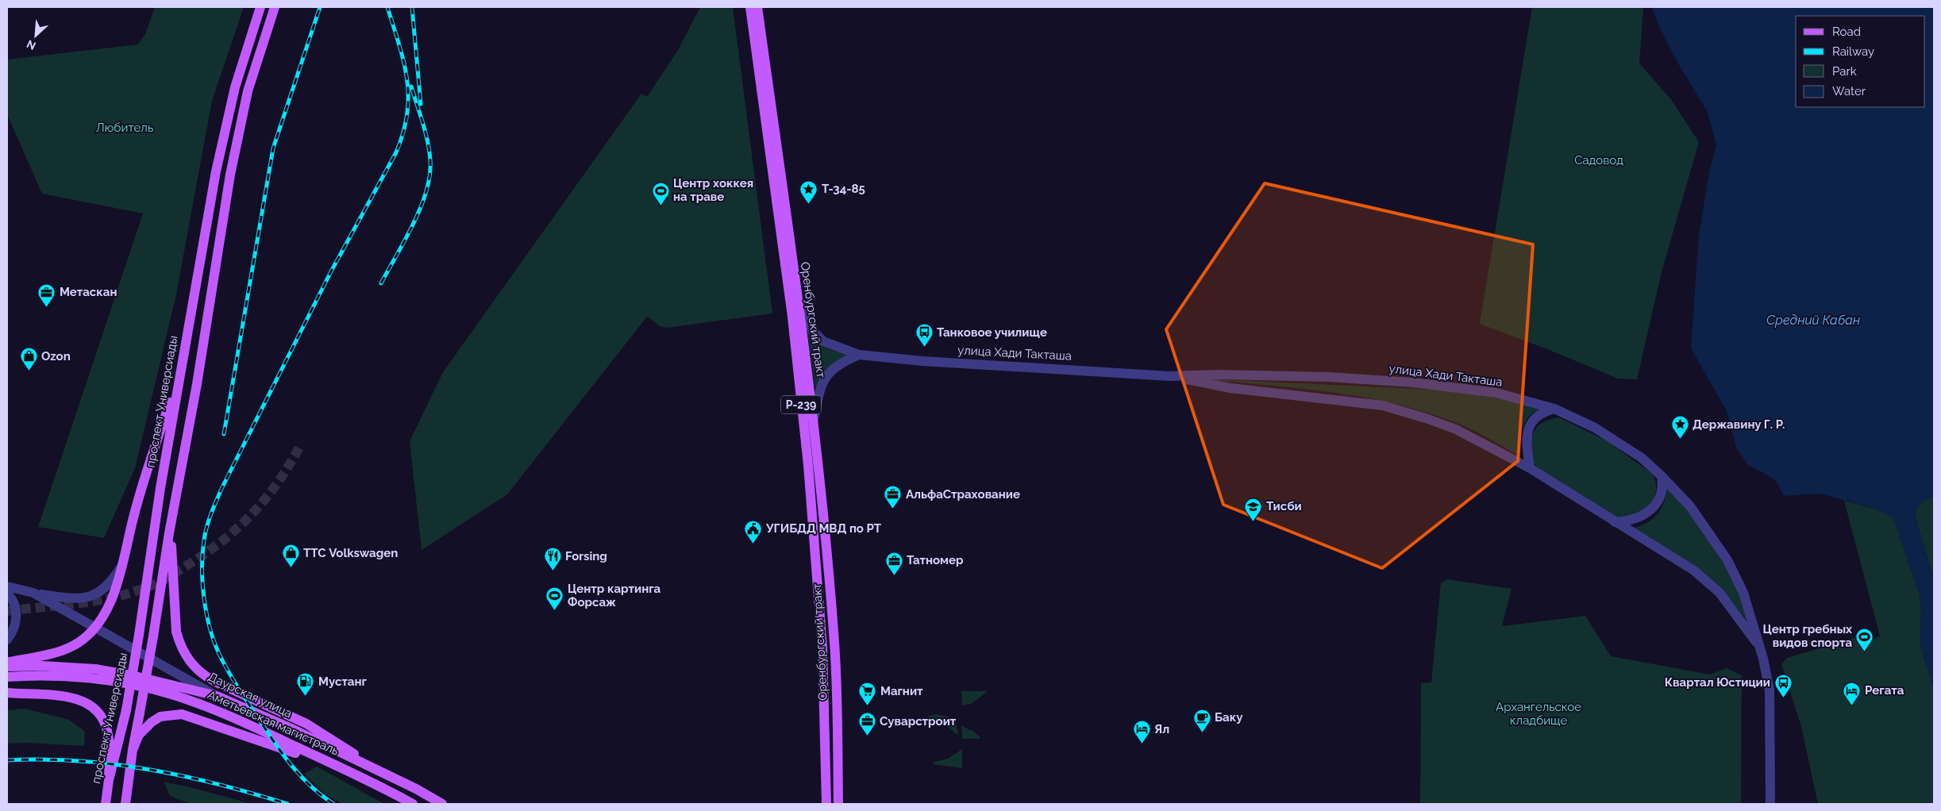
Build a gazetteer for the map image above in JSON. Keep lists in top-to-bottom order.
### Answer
{
  "streets": {
    "main road": [
      "Оренбургский тракт",
      "проспект Универсиады",
      "Р-239",
      "Даурская улица",
      "Аметьевская магистраль"
    ],
    "street": ["улица Хади Такташа"]
  },
  "crossings": [
    ["Оренбургский тракт", "улица Хади Такташа"],
    ["Даурская улица", "Аметьевская магистраль"]
  ],
  "water": ["Средний Кабан"],
  "parks": ["Любитель", "Садовод", "Архангельское кладбище"],
  "places": {
    "place": ["T-34-85", "Державину Г. Р."],
    "sports": ["Центр хоккея на траве", "Центр картинга Форсаж", "Центр гребных видов спорта"],
    "office": [
      "Метаскан",
      "АльфаСтрахование",
      "Татномер",
      "Суварстроит"
    ],
    "bus stop": ["Танковое училище", "Квартал Юстиции"],
    "shop": ["Ozon", "ТТС Volkswagen"],
    "school or university": ["Тисби"],
    "public building": ["УГИБДД МВД по РТ"],
    "restaurant": ["Forsing"],
    "fuel station": ["Мустанг"],
    "hotel": ["Регата", "Ял"],
    "supermarket": ["Магнит"],
    "cafe": ["Баку"]
  },
  "legend": [
    "Road",
    "Railway",
    "Park",
    "Water"
  ],
  "north": "bottom left"
}
